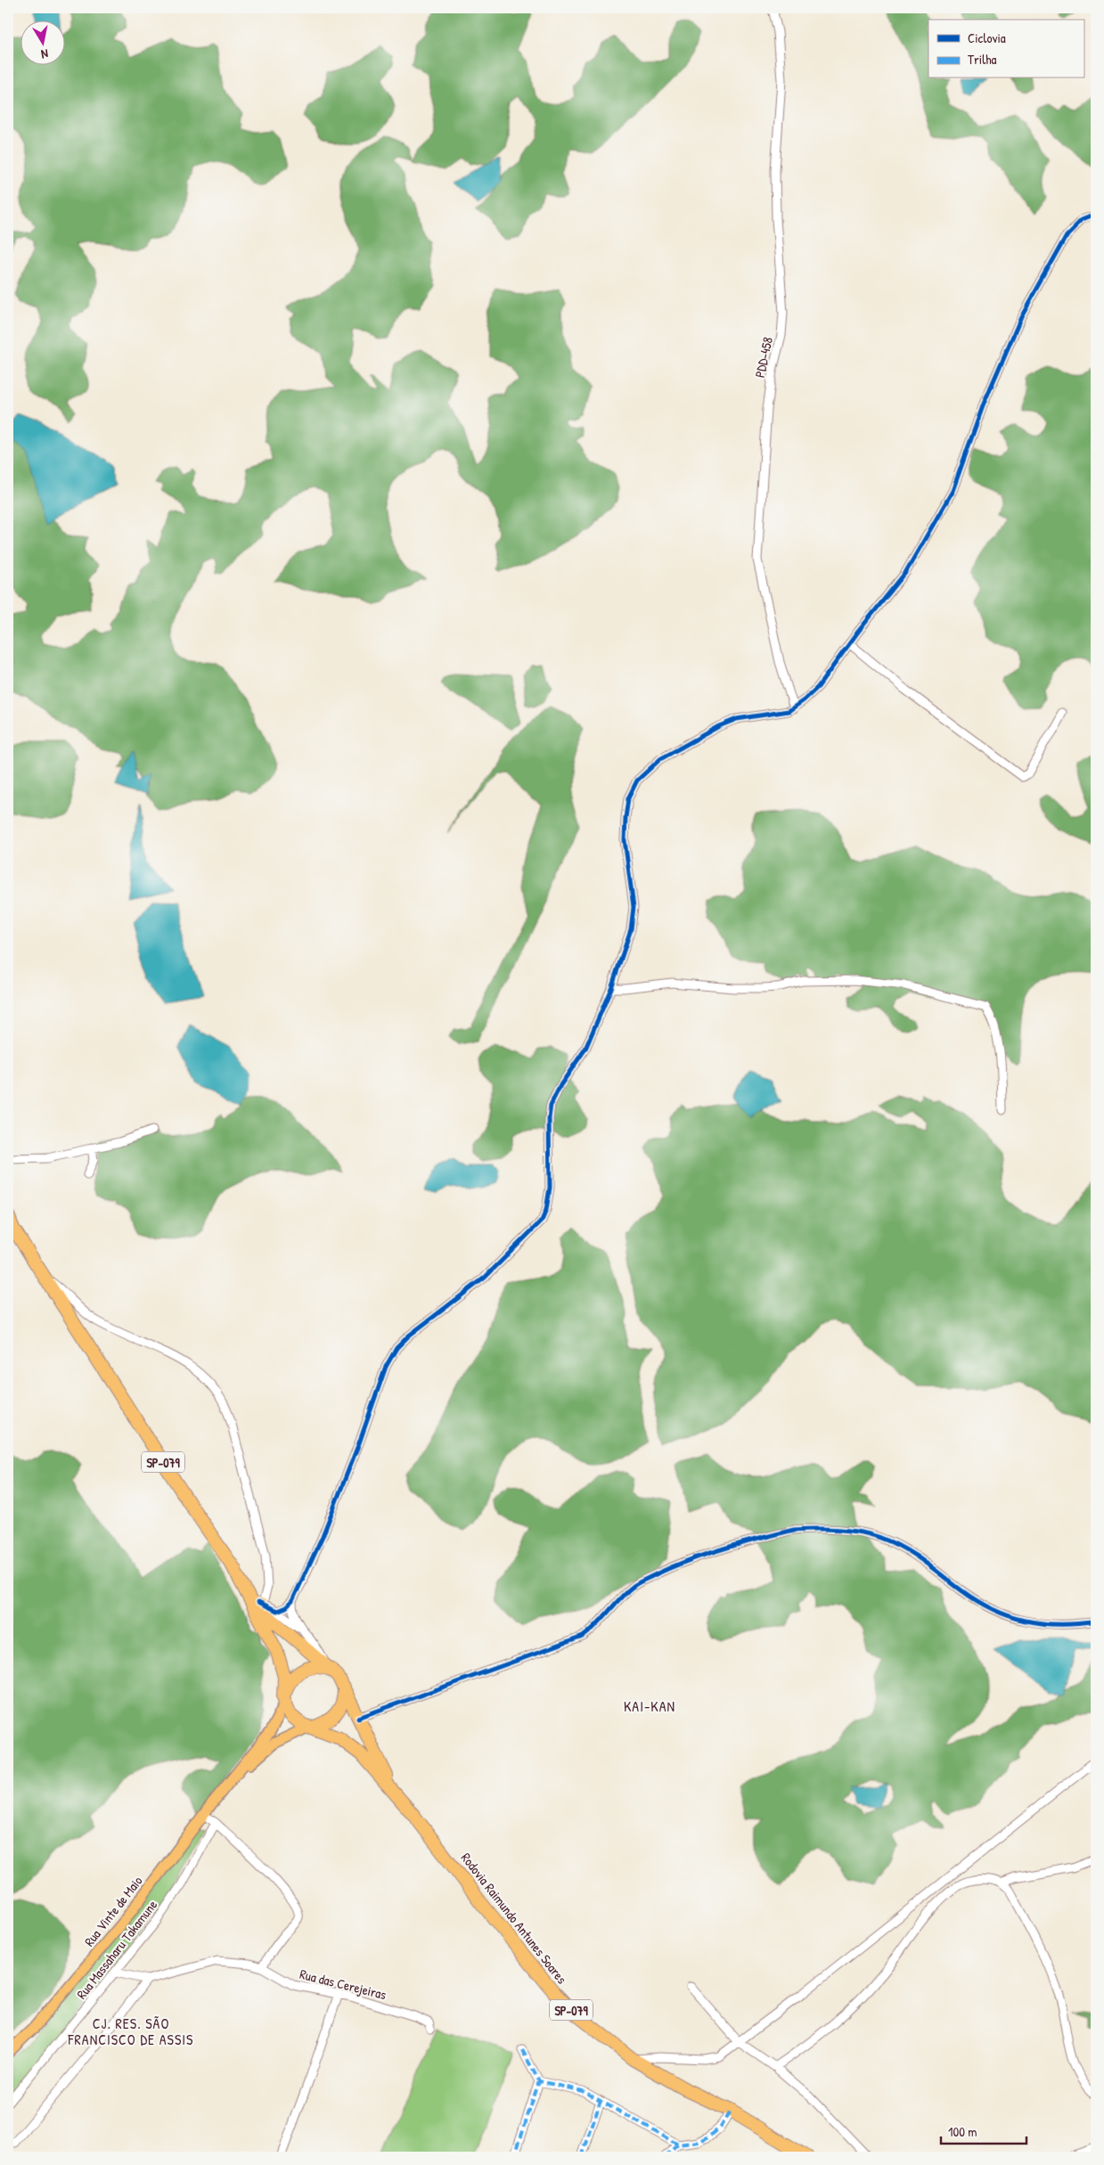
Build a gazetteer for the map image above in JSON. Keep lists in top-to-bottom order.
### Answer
{
  "streets": {
    "highway": ["SP-079", "Rodovia Raimundo Antunes Soares"],
    "main road": ["Rua Vinte de Maio"],
    "street": ["PDD-458", "Rua Massaharu Takamune", "Rua das Cerejeiras"]
  },
  "crossings": [
    ["SP-079", "Rua Vinte de Maio"],
    ["SP-079", "Rodovia Raimundo Antunes Soares"],
    ["Rua Massaharu Takamune", "Rua das Cerejeiras"]
  ],
  "districts": ["KAI-KAN", "CJ. RES. SÃO FRANCISCO DE ASSIS"],
  "legend": ["Ciclovia", "Trilha"],
  "scale_bar": "100 m",
  "north": "bottom"
}
